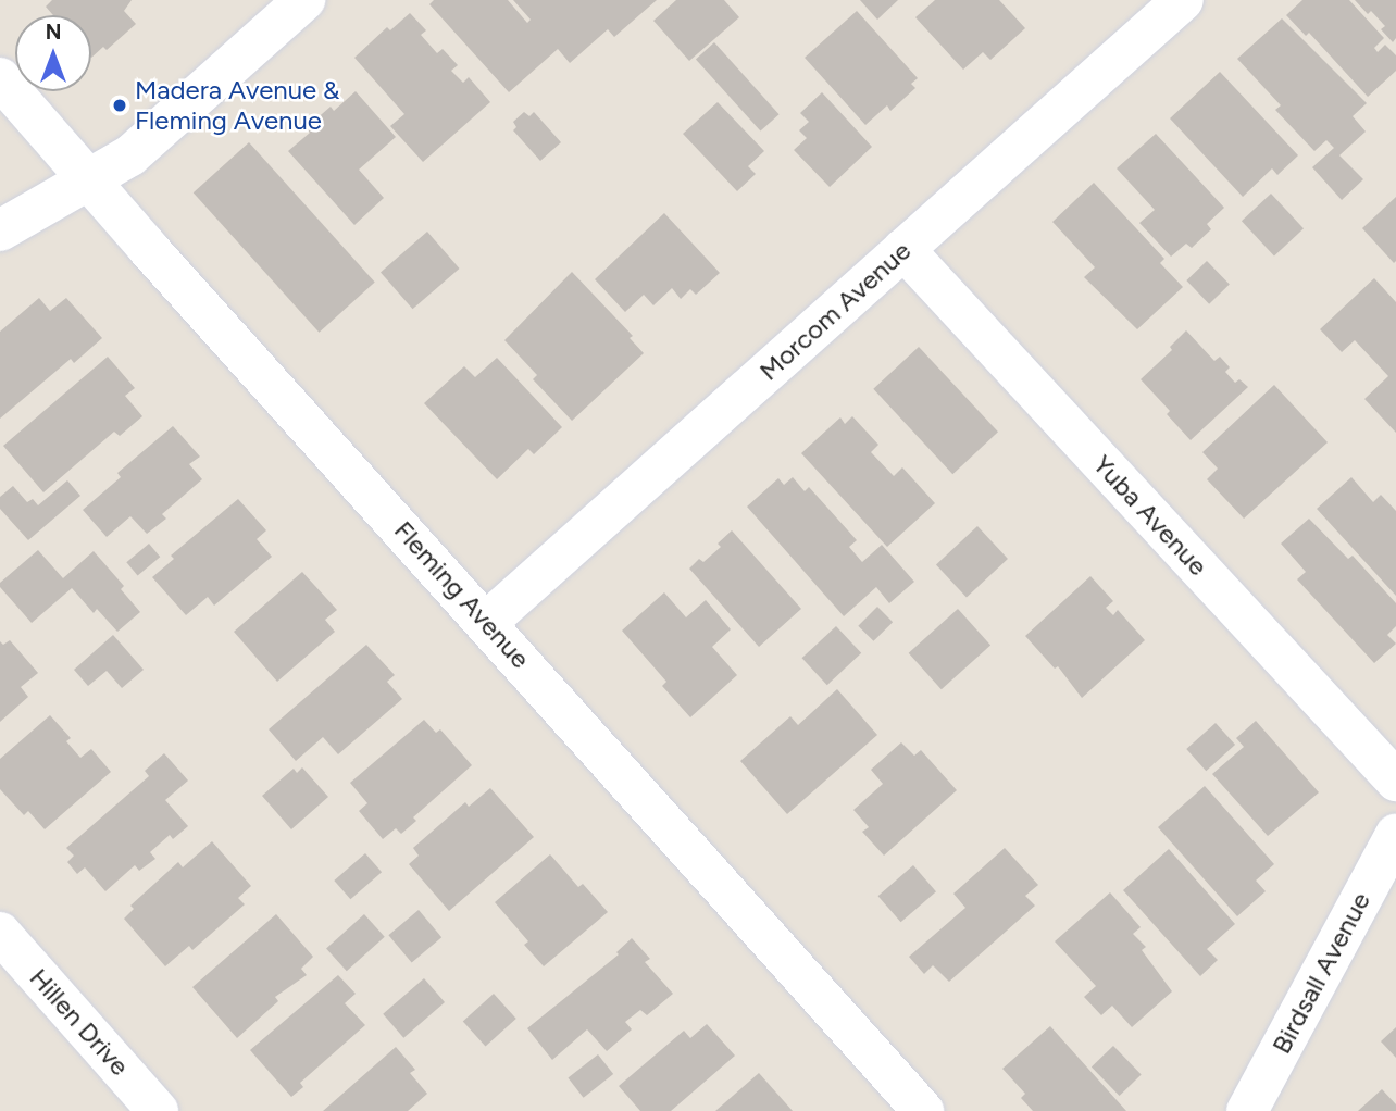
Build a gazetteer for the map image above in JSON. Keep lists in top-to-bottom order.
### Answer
{
  "streets": {
    "street": [
      "Morcom Avenue",
      "Yuba Avenue",
      "Fleming Avenue",
      "Birdsall Avenue",
      "Hillen Drive"
    ]
  },
  "crossings": [
    ["Morcom Avenue", "Yuba Avenue"],
    ["Morcom Avenue", "Fleming Avenue"]
  ],
  "places": ["Madera Avenue & Fleming Avenue"],
  "north": "top"
}
